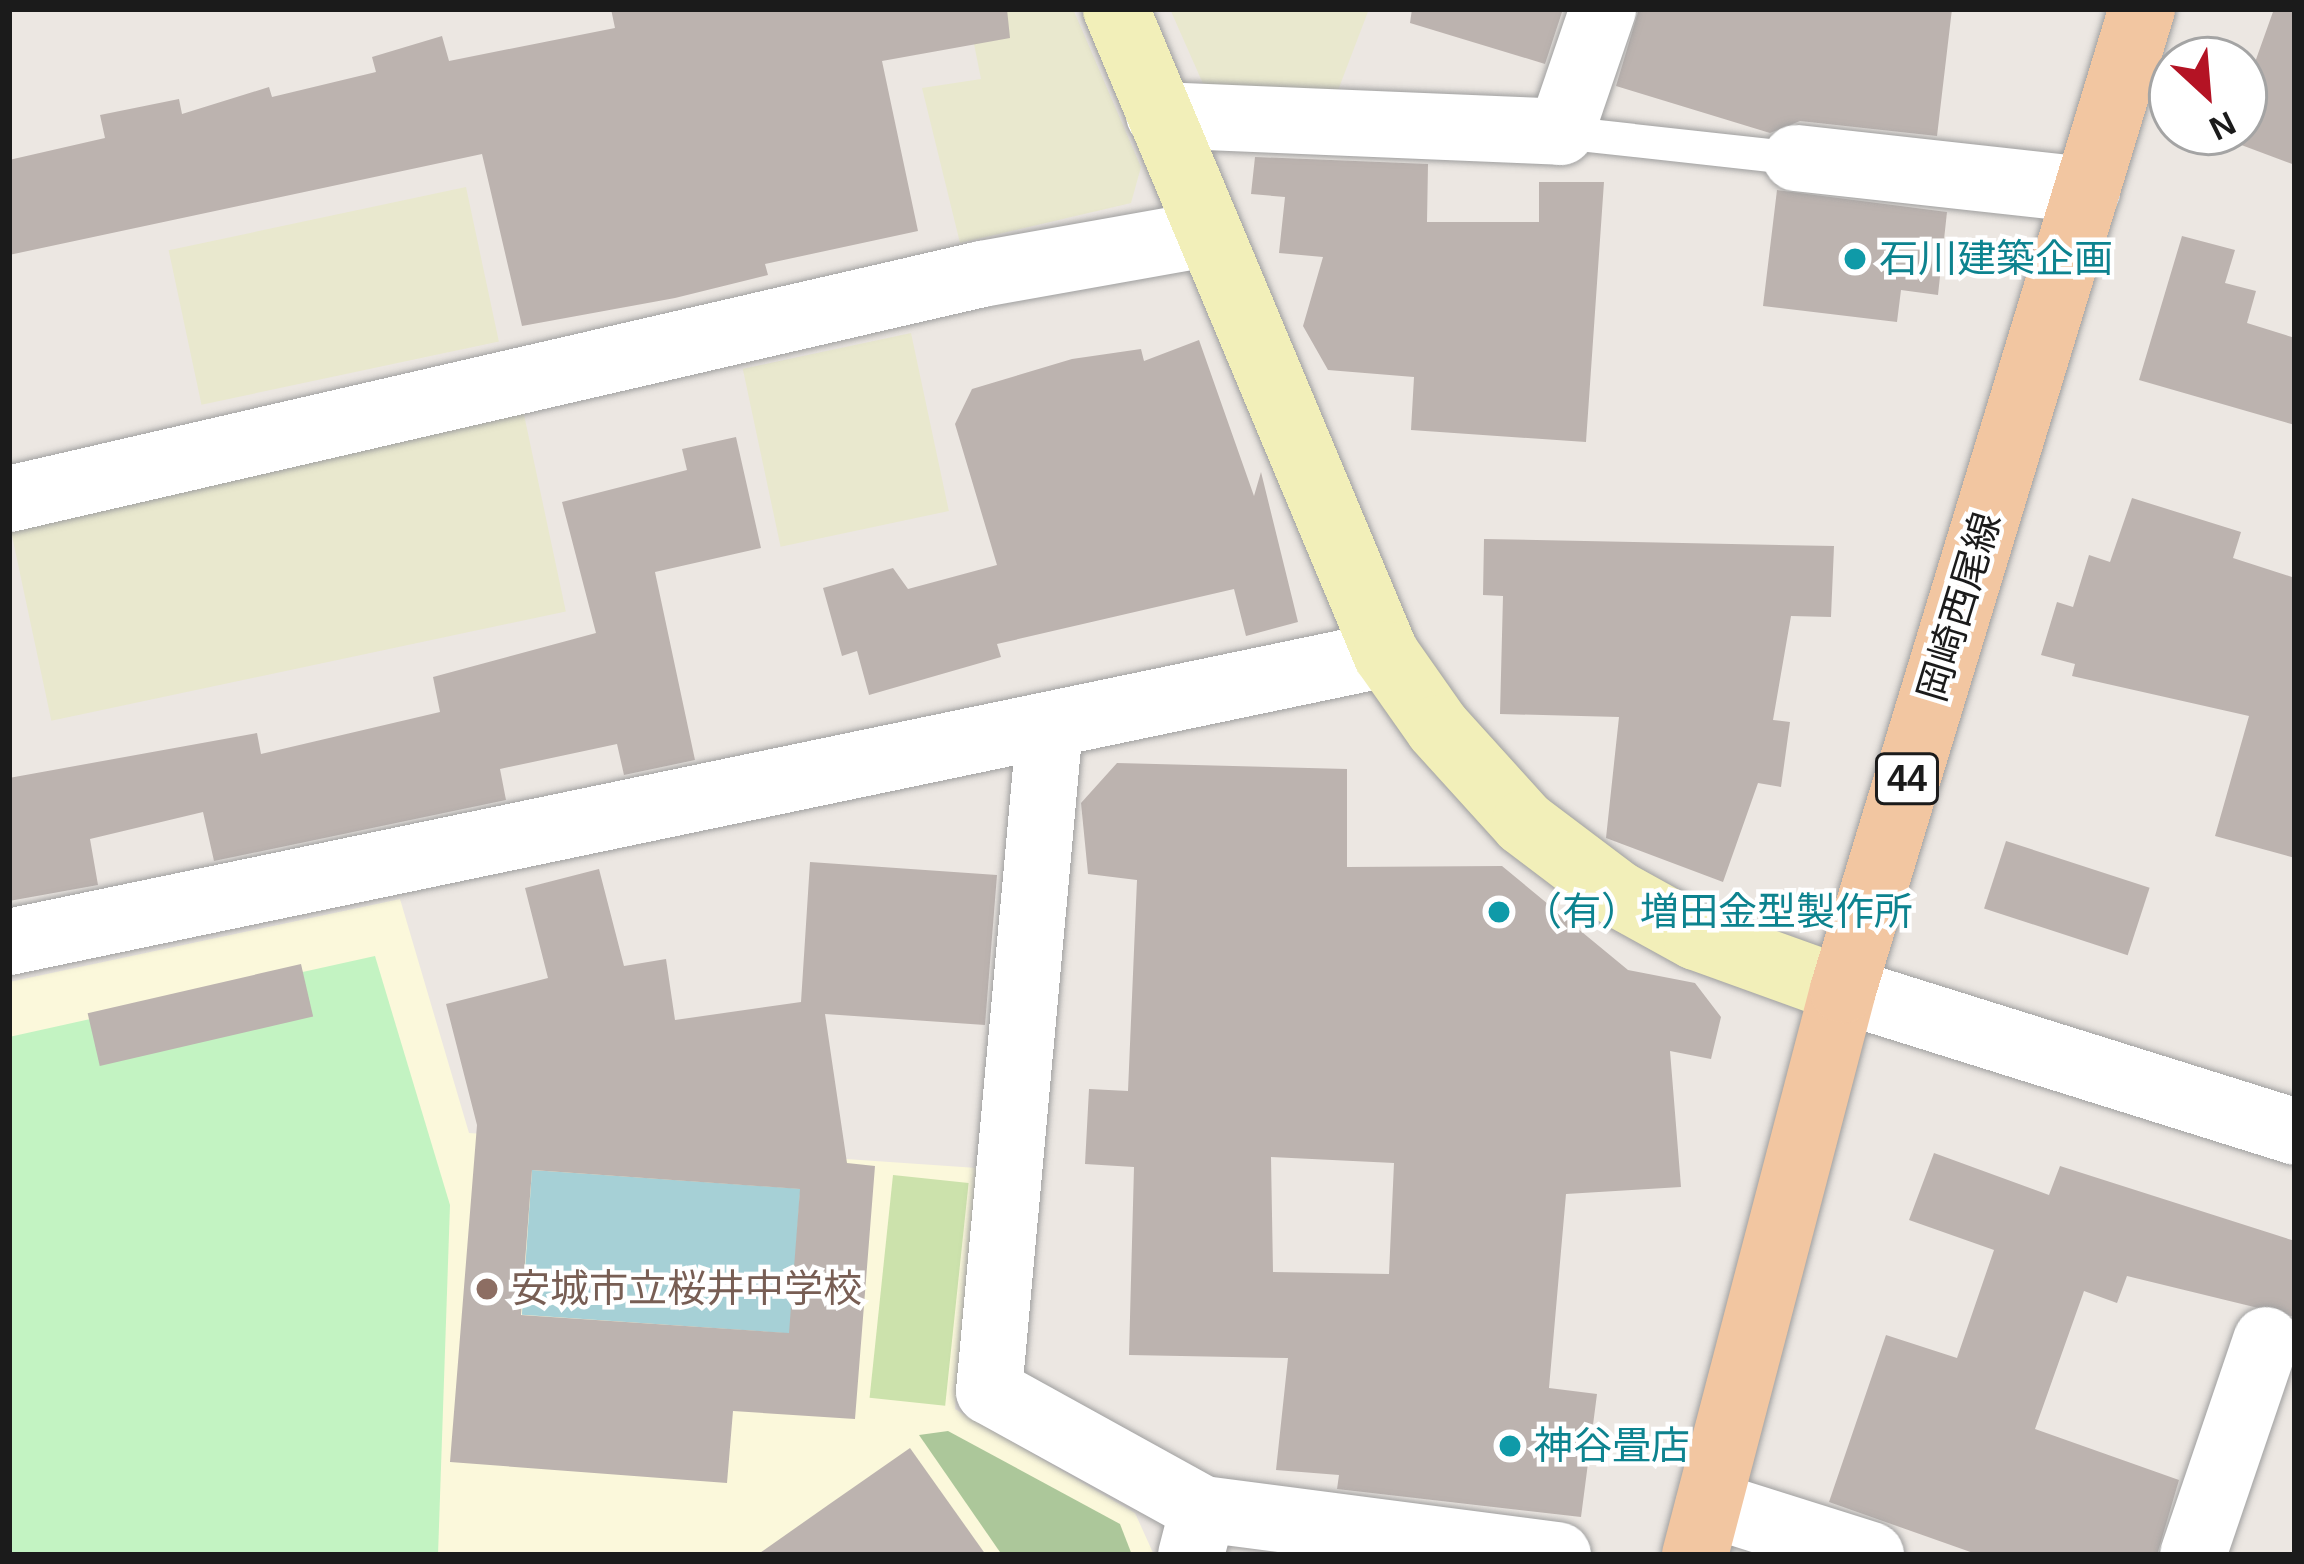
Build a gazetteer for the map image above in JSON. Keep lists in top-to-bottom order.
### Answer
{
  "streets": {
    "main road": ["岡崎西尾線", "44"]
  },
  "places": [
    "石川建築企画",
    "（有）増田金型製作所",
    "安城市立桜井中学校",
    "神谷畳店"
  ],
  "north": "bottom right"
}
